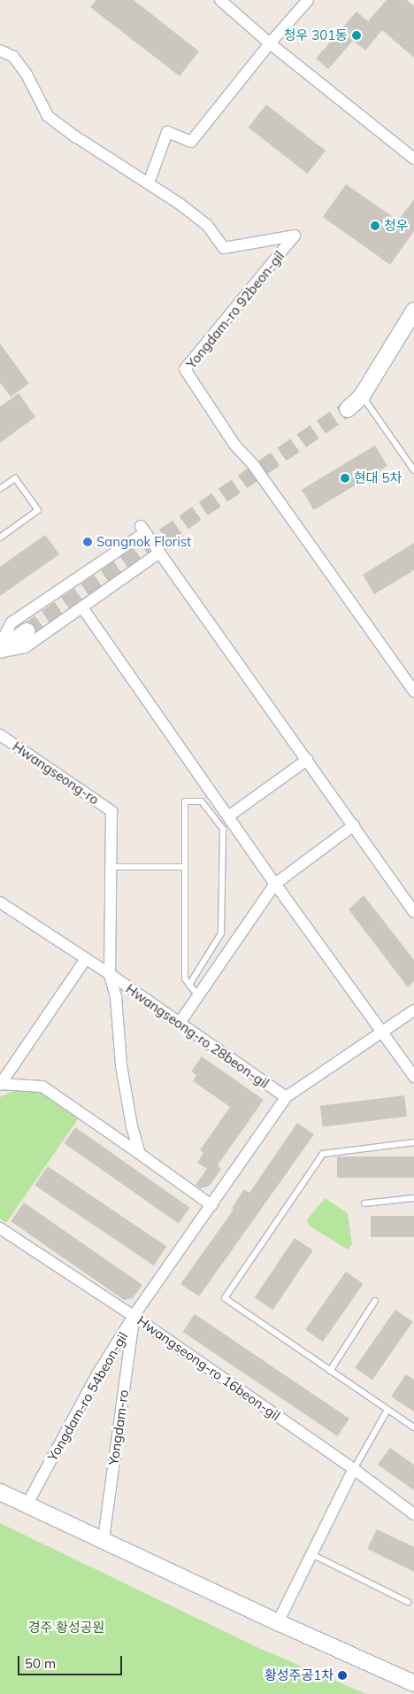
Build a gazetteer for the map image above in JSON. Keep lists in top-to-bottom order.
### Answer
{
  "streets": {
    "street": [
      "Yongdam-ro 92beon-gil",
      "Hwangseong-ro",
      "Hwangseong-ro 28beon-gil",
      "Hwangseong-ro 16beon-gil",
      "Yongdam-ro 54beon-gil",
      "Yongdam-ro"
    ]
  },
  "crossings": [
    ["Hwangseong-ro 28beon-gil", "Yongdam-ro 54beon-gil"],
    ["Hwangseong-ro 16beon-gil", "Yongdam-ro 54beon-gil"],
    ["Hwangseong-ro 16beon-gil", "Yongdam-ro"],
    ["Yongdam-ro 54beon-gil", "Yongdam-ro"]
  ],
  "parks": ["경주 황성공원"],
  "places": [
    "청우 301동",
    "청우",
    "현대 5차",
    "Sangnok Florist",
    "황성주공1차"
  ],
  "scale_bar": "50 m"
}
